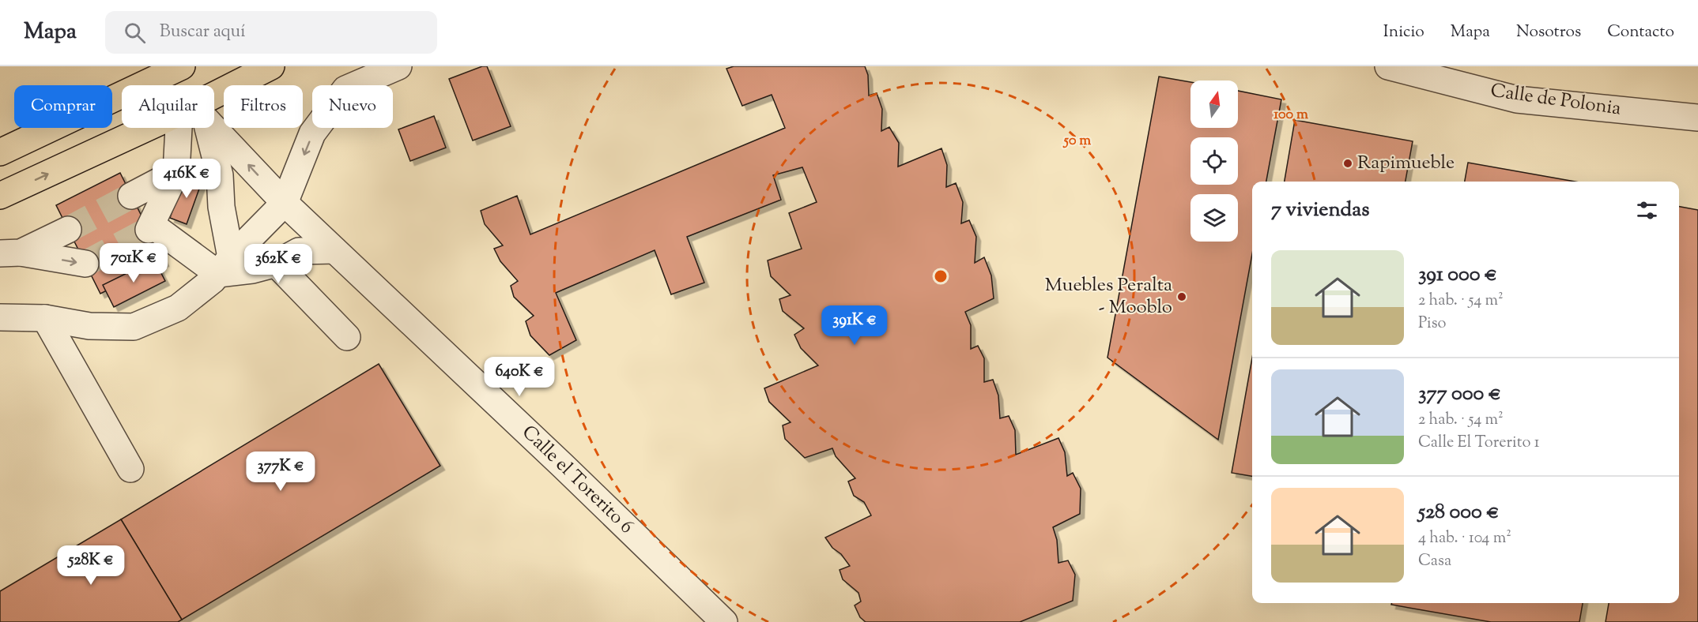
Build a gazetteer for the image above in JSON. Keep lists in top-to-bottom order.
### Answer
{
  "streets": {
    "street": ["Calle de Polonia", "Calle el Torerito 6"]
  },
  "places": ["Rapimueble", "Muebles Peralta - Mooblo"],
  "north": "top",
  "page": {
    "header": "Mapa",
    "search": "Buscar aquí",
    "nav": [
      "Inicio",
      "Mapa",
      "Nosotros",
      "Contacto"
    ],
    "chip": [
      "Comprar",
      "Alquilar",
      "Filtros",
      "Nuevo"
    ],
    "price": [
      "416K €",
      "701K €",
      "362K €",
      "391K €",
      "640K €",
      "377K €",
      "528K €"
    ],
    "heading": "7 viviendas",
    "list": [
      {
        "name": "391 000 €",
        "note": "2 hab. · 54 m² · Piso"
      },
      {
        "name": "377 000 €",
        "note": "2 hab. · 54 m² · Calle El Torerito 1"
      },
      {
        "name": "528 000 €",
        "note": "4 hab. · 104 m² · Casa"
      }
    ]
  },
  "rings": ["100 m", "50 m"]
}
